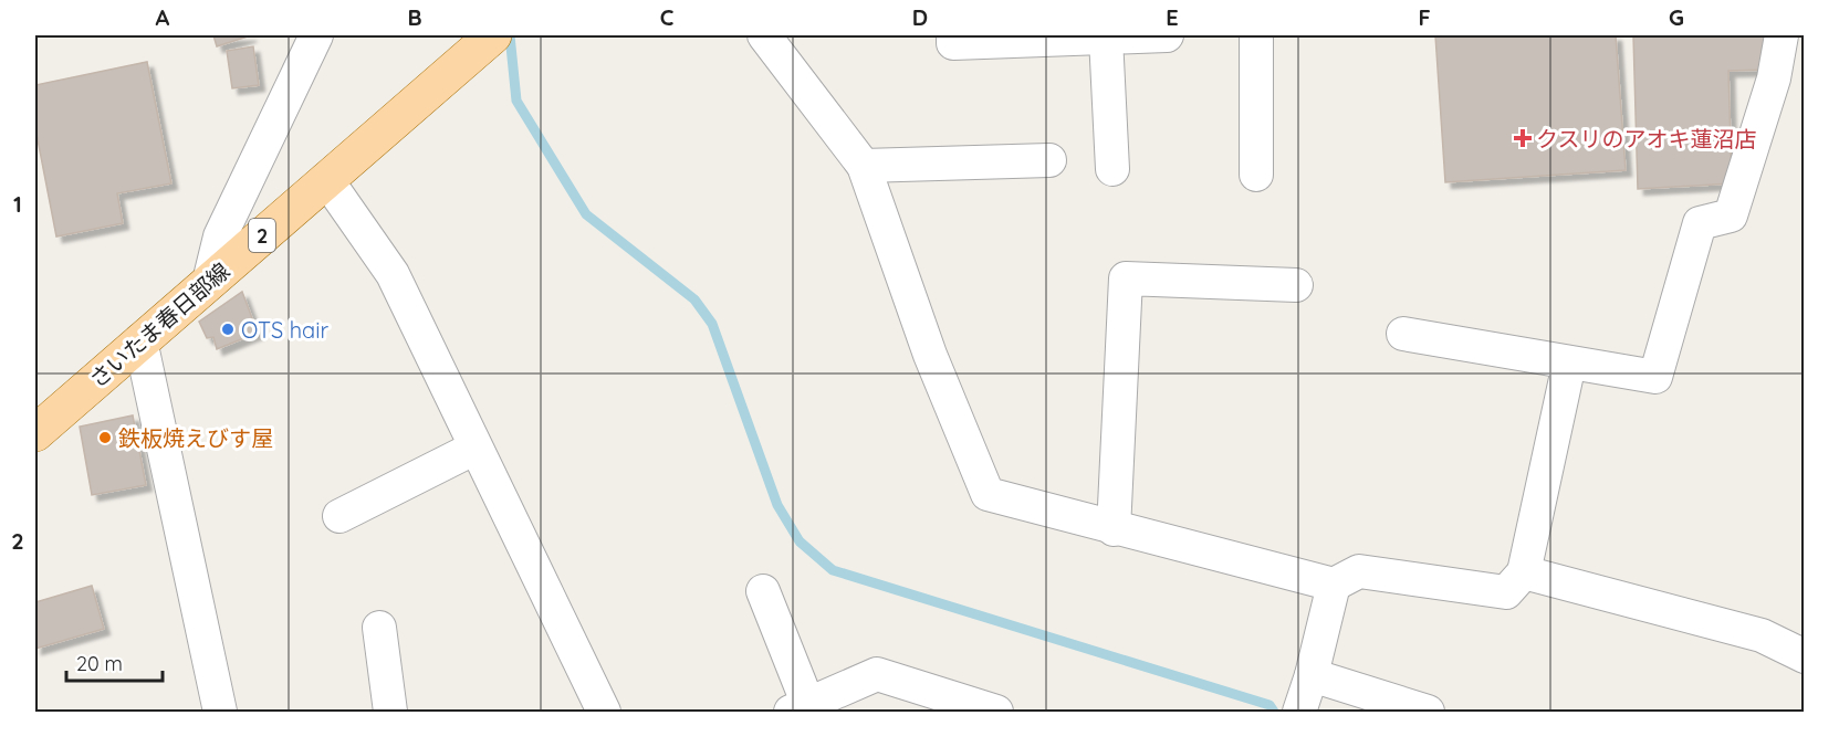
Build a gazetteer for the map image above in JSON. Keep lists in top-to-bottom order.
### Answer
{
  "streets": {
    "main road": ["2", "さいたま春日部線"]
  },
  "places": {
    "health": ["クスリのアオキ蓮沼店"],
    "other": ["OTS hair", "鉄板焼えびす屋"]
  },
  "scale_bar": "20 m",
  "grid": {
    "columns": [
      "A",
      "B",
      "C",
      "D",
      "E",
      "F",
      "G"
    ],
    "rows": ["1", "2"]
  }
}
